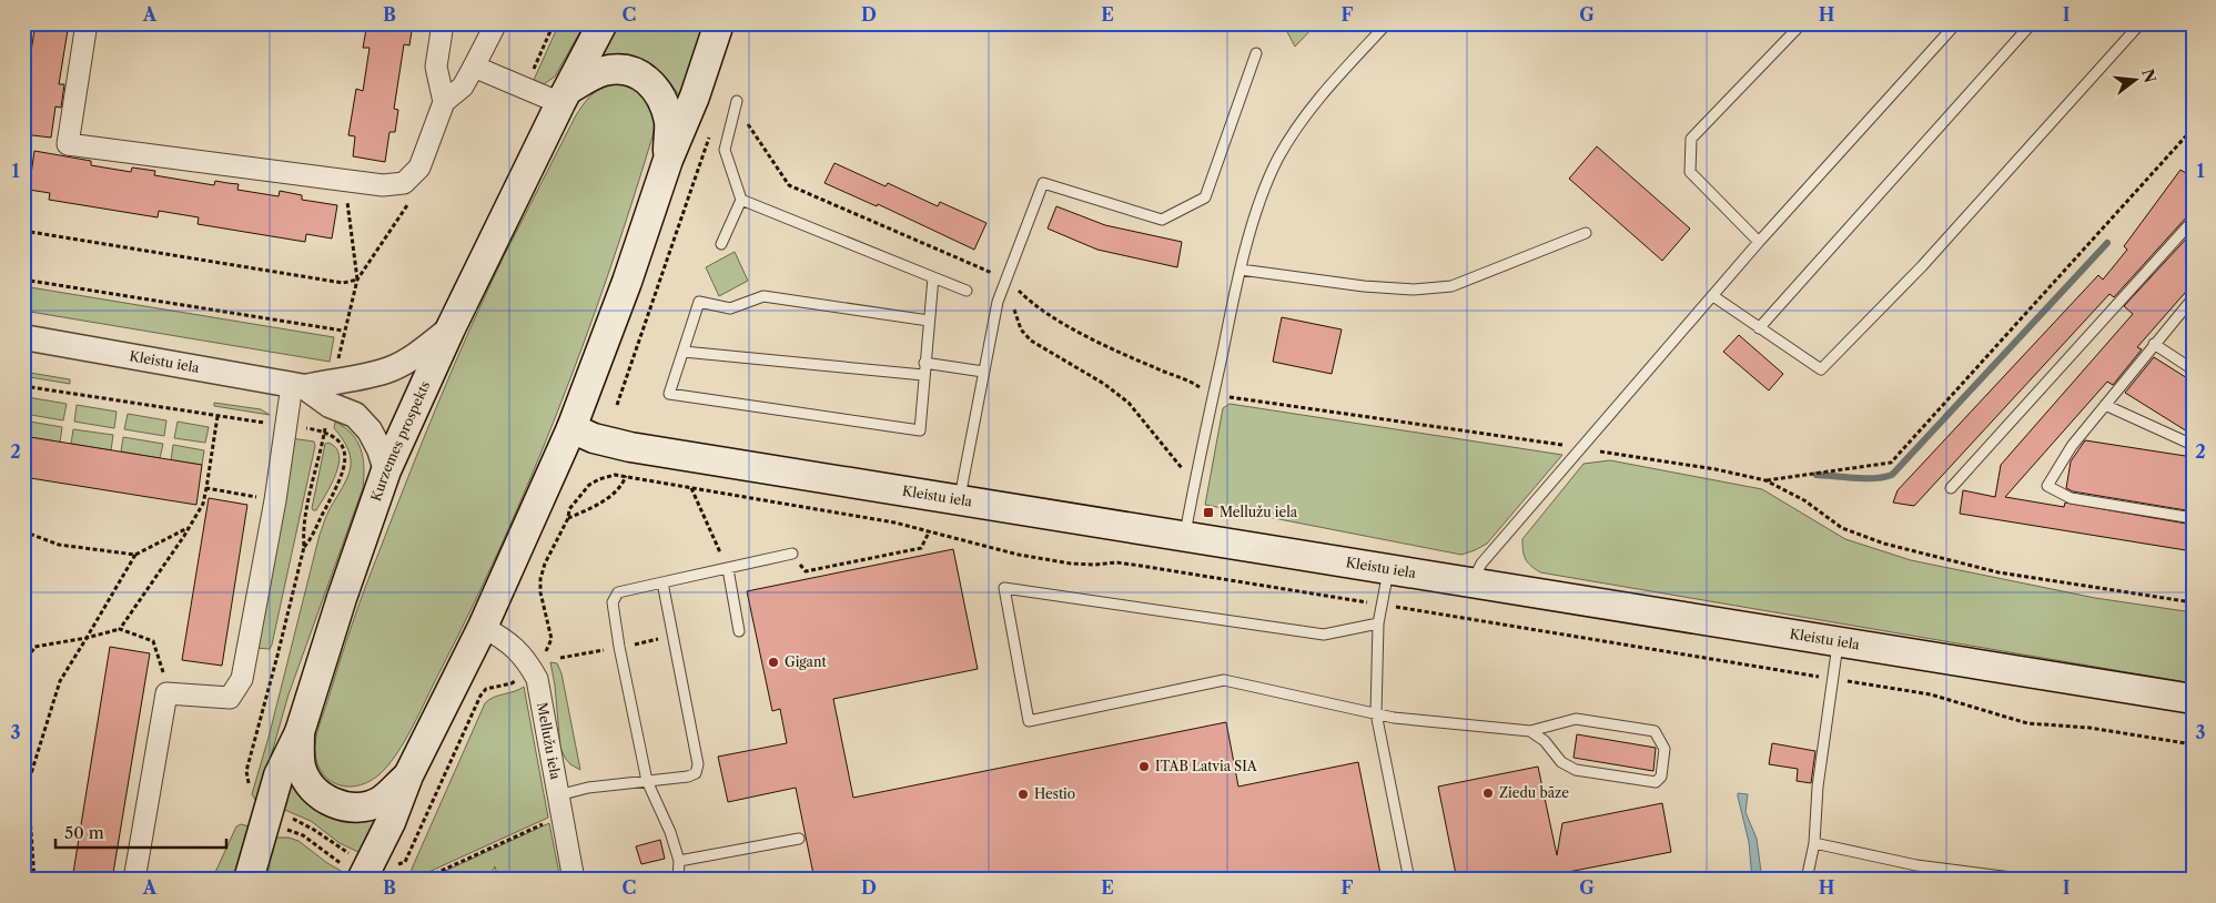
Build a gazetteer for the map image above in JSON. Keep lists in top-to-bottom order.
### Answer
{
  "streets": {
    "main road": ["Kleistu iela", "Kurzemes prospekts"],
    "street": ["Mellužu iela"]
  },
  "crossings": [
    ["Kleistu iela", "Kurzemes prospekts"]
  ],
  "places": {
    "transit": ["Mellužu iela"],
    "other": [
      "Gigant",
      "ITAB Latvia SIA",
      "Ziedu bāze",
      "Hestio"
    ]
  },
  "scale_bar": "50 m",
  "north": "right",
  "grid": {
    "columns": [
      "A",
      "B",
      "C",
      "D",
      "E",
      "F",
      "G",
      "H",
      "I"
    ],
    "rows": ["1", "2", "3"]
  }
}
